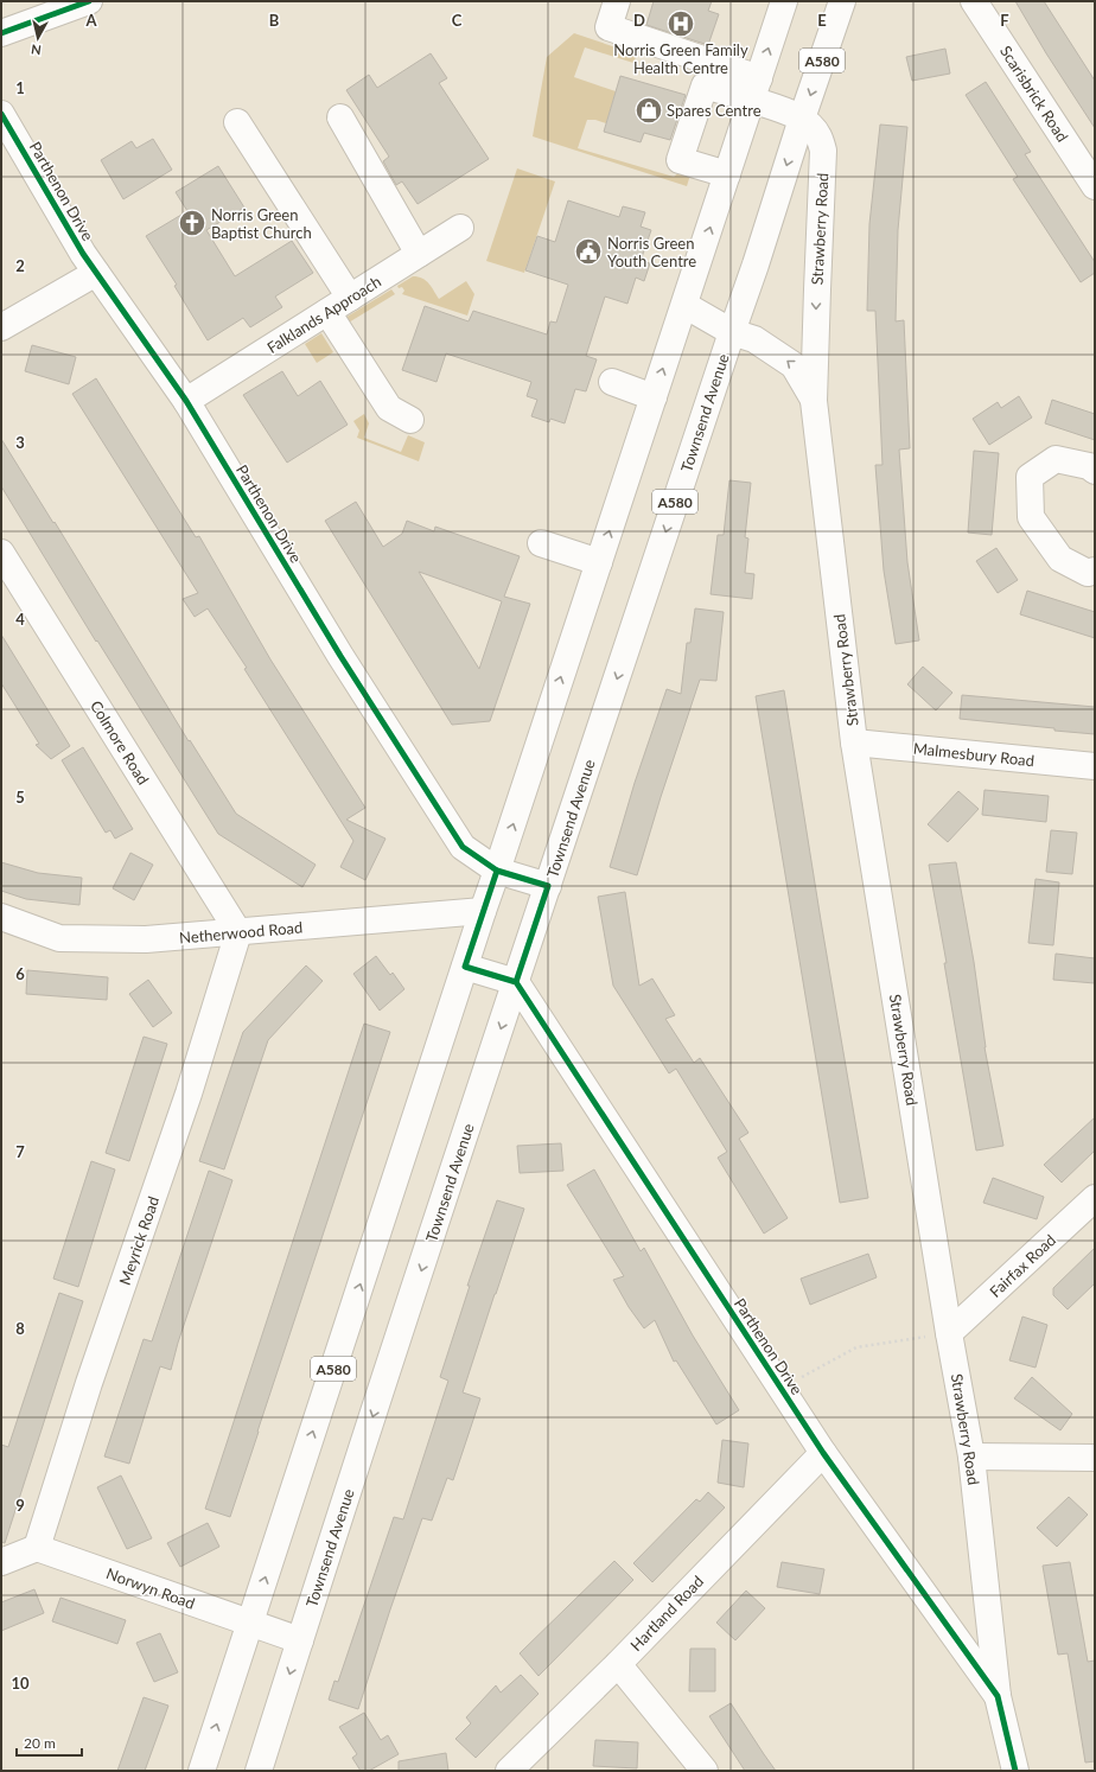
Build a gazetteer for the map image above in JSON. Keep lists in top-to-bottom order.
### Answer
{
  "streets": {
    "street": [
      "A580",
      "Scarisbrick Road",
      "Parthenon Drive",
      "Strawberry Road",
      "Falklands Approach",
      "Townsend Avenue",
      "Colmore Road",
      "Malmesbury Road",
      "Netherwood Road",
      "Meyrick Road",
      "Fairfax Road",
      "Norwyn Road",
      "Hartland Road"
    ]
  },
  "crossings": [
    ["A580", "Parthenon Drive"],
    ["A580", "Strawberry Road"],
    ["A580", "Netherwood Road"],
    ["A580", "Norwyn Road"],
    ["Parthenon Drive", "Strawberry Road"],
    ["Parthenon Drive", "Falklands Approach"],
    ["Parthenon Drive", "Townsend Avenue"],
    ["Parthenon Drive", "Hartland Road"],
    ["Strawberry Road", "Townsend Avenue"],
    ["Strawberry Road", "Malmesbury Road"],
    ["Strawberry Road", "Fairfax Road"],
    ["Townsend Avenue", "Norwyn Road"],
    ["Colmore Road", "Netherwood Road"],
    ["Colmore Road", "Meyrick Road"],
    ["Netherwood Road", "Meyrick Road"],
    ["Meyrick Road", "Norwyn Road"]
  ],
  "places": {
    "hospital": ["Norris Green Family Health Centre"],
    "shop": ["Spares Centre"],
    "church": ["Norris Green Baptist Church"],
    "public building": ["Norris Green Youth Centre"]
  },
  "scale_bar": "20 m",
  "north": "bottom",
  "grid": {
    "columns": [
      "A",
      "B",
      "C",
      "D",
      "E",
      "F"
    ],
    "rows": [
      "1",
      "2",
      "3",
      "4",
      "5",
      "6",
      "7",
      "8",
      "9",
      "10"
    ]
  }
}
